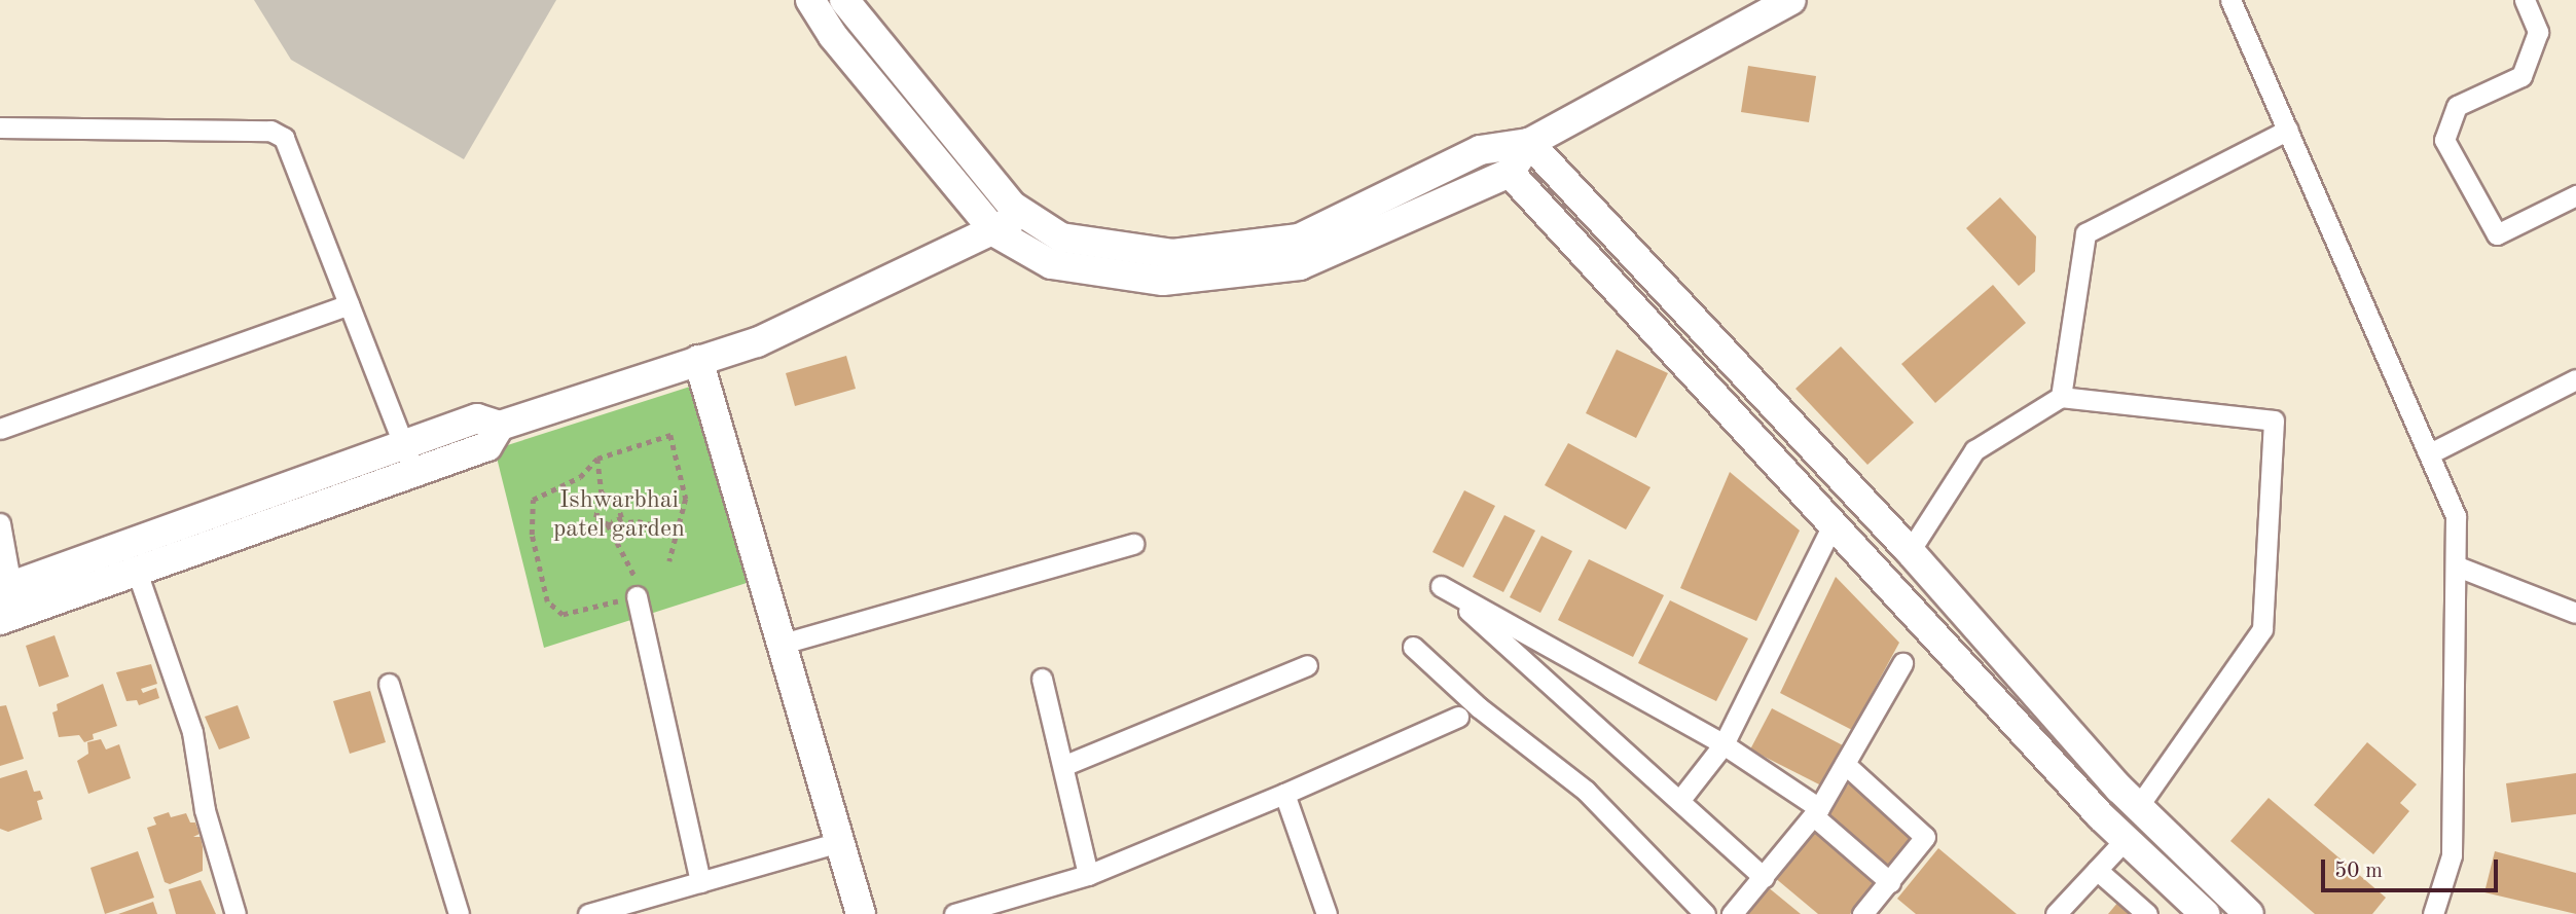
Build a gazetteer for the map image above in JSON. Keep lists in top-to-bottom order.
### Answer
{
  "parks": ["Ishwarbhai patel garden"],
  "scale_bar": "50 m"
}
